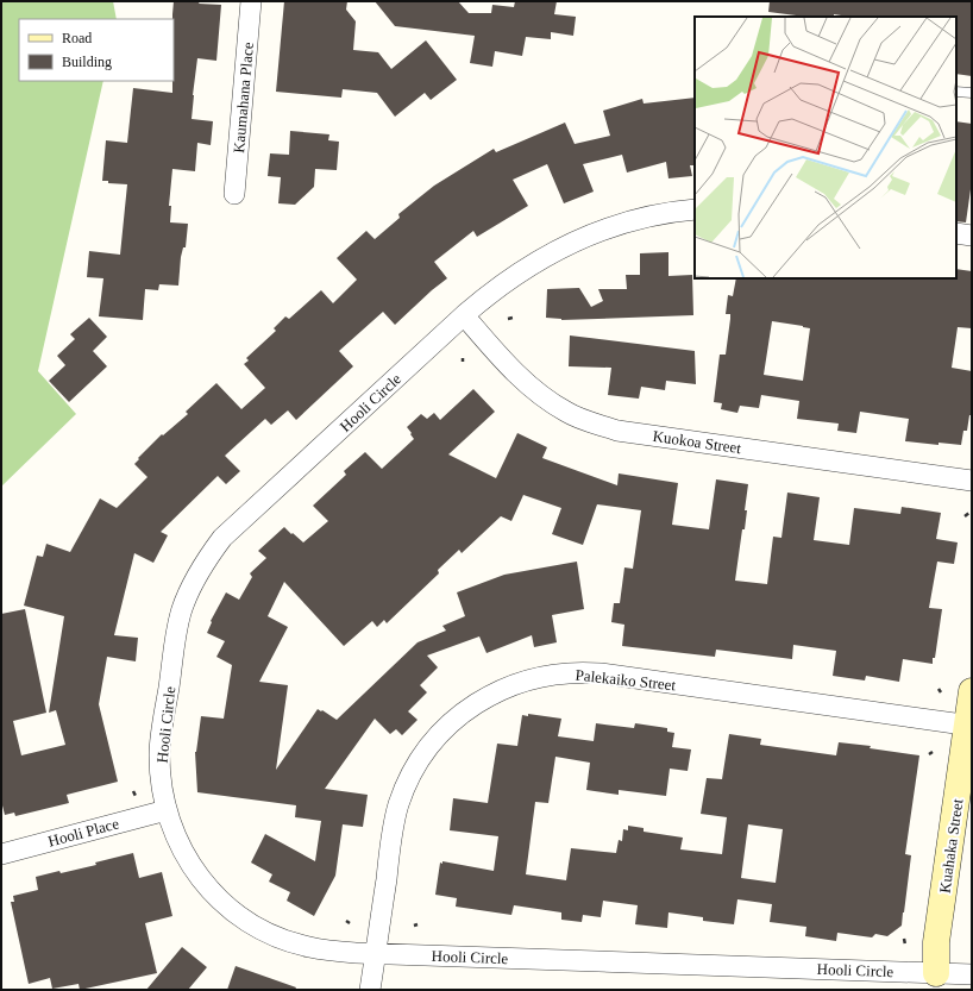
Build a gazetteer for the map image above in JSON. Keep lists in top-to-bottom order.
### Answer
{
  "streets": {
    "street": [
      "Kaumahana Place",
      "Hooli Circle",
      "Kuokoa Street",
      "Palekaiko Street",
      "Hooli Place",
      "Kuahaka Street"
    ]
  },
  "crossings": [
    ["Hooli Circle", "Kuokoa Street"],
    ["Hooli Circle", "Palekaiko Street"],
    ["Hooli Circle", "Hooli Place"],
    ["Hooli Circle", "Kuahaka Street"],
    ["Palekaiko Street", "Kuahaka Street"]
  ],
  "legend": ["Road", "Building"]
}
